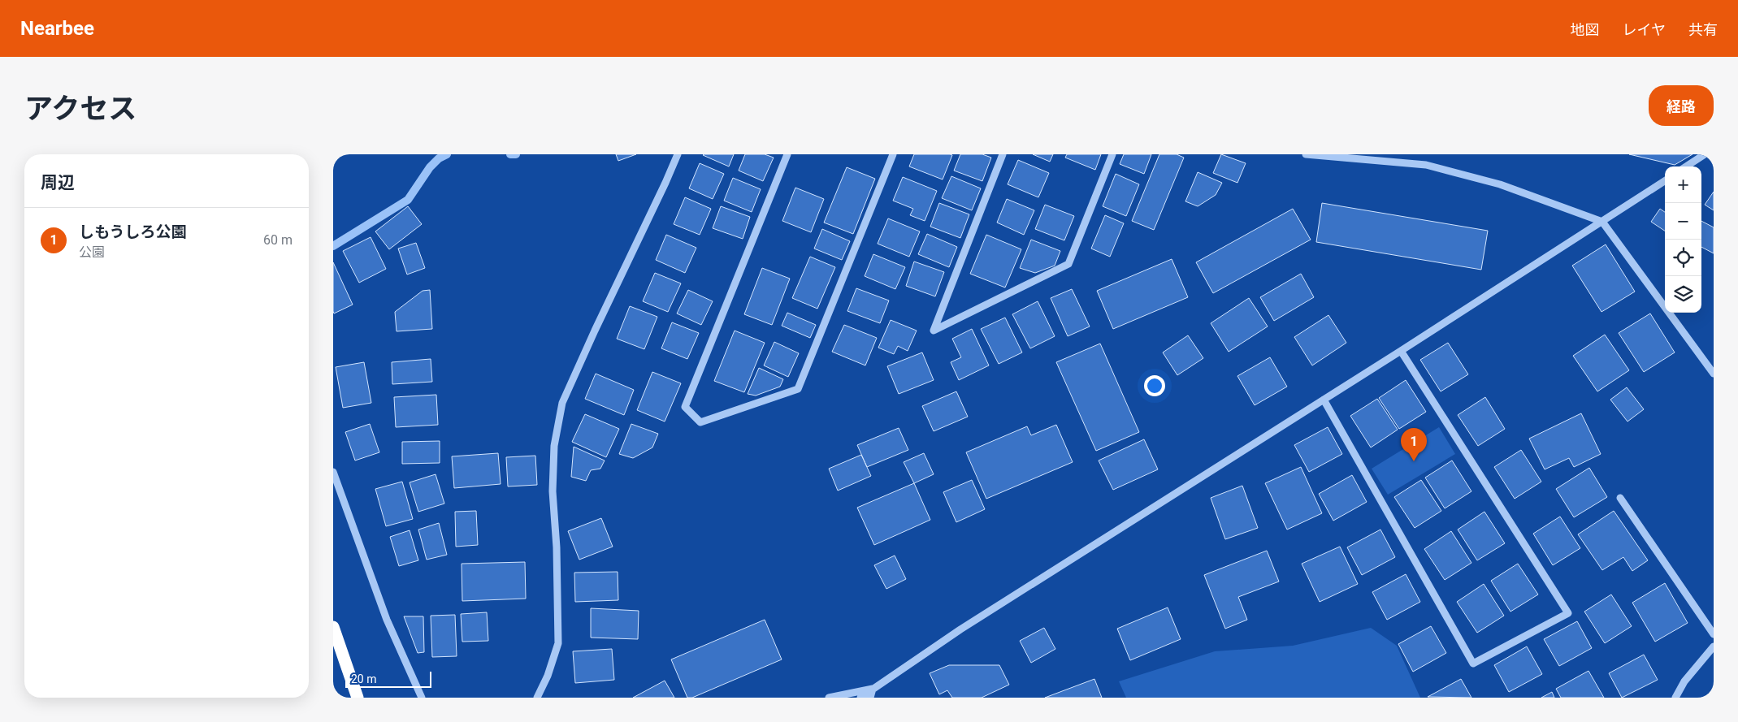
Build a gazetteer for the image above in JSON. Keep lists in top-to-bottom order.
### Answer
{
  "scale_bar": "20 m",
  "page": {
    "header": "Nearbee",
    "nav": ["地図", "レイヤ", "共有"],
    "title": "アクセス",
    "buttons": "経路",
    "heading": "周辺",
    "map_buttons": ["+", "−"],
    "list": [
      {
        "mark": "1",
        "name": "しもうしろ公園",
        "note": "公園",
        "value": "60 m"
      }
    ],
    "pins": "1",
    "scale": "20 m"
  }
}
